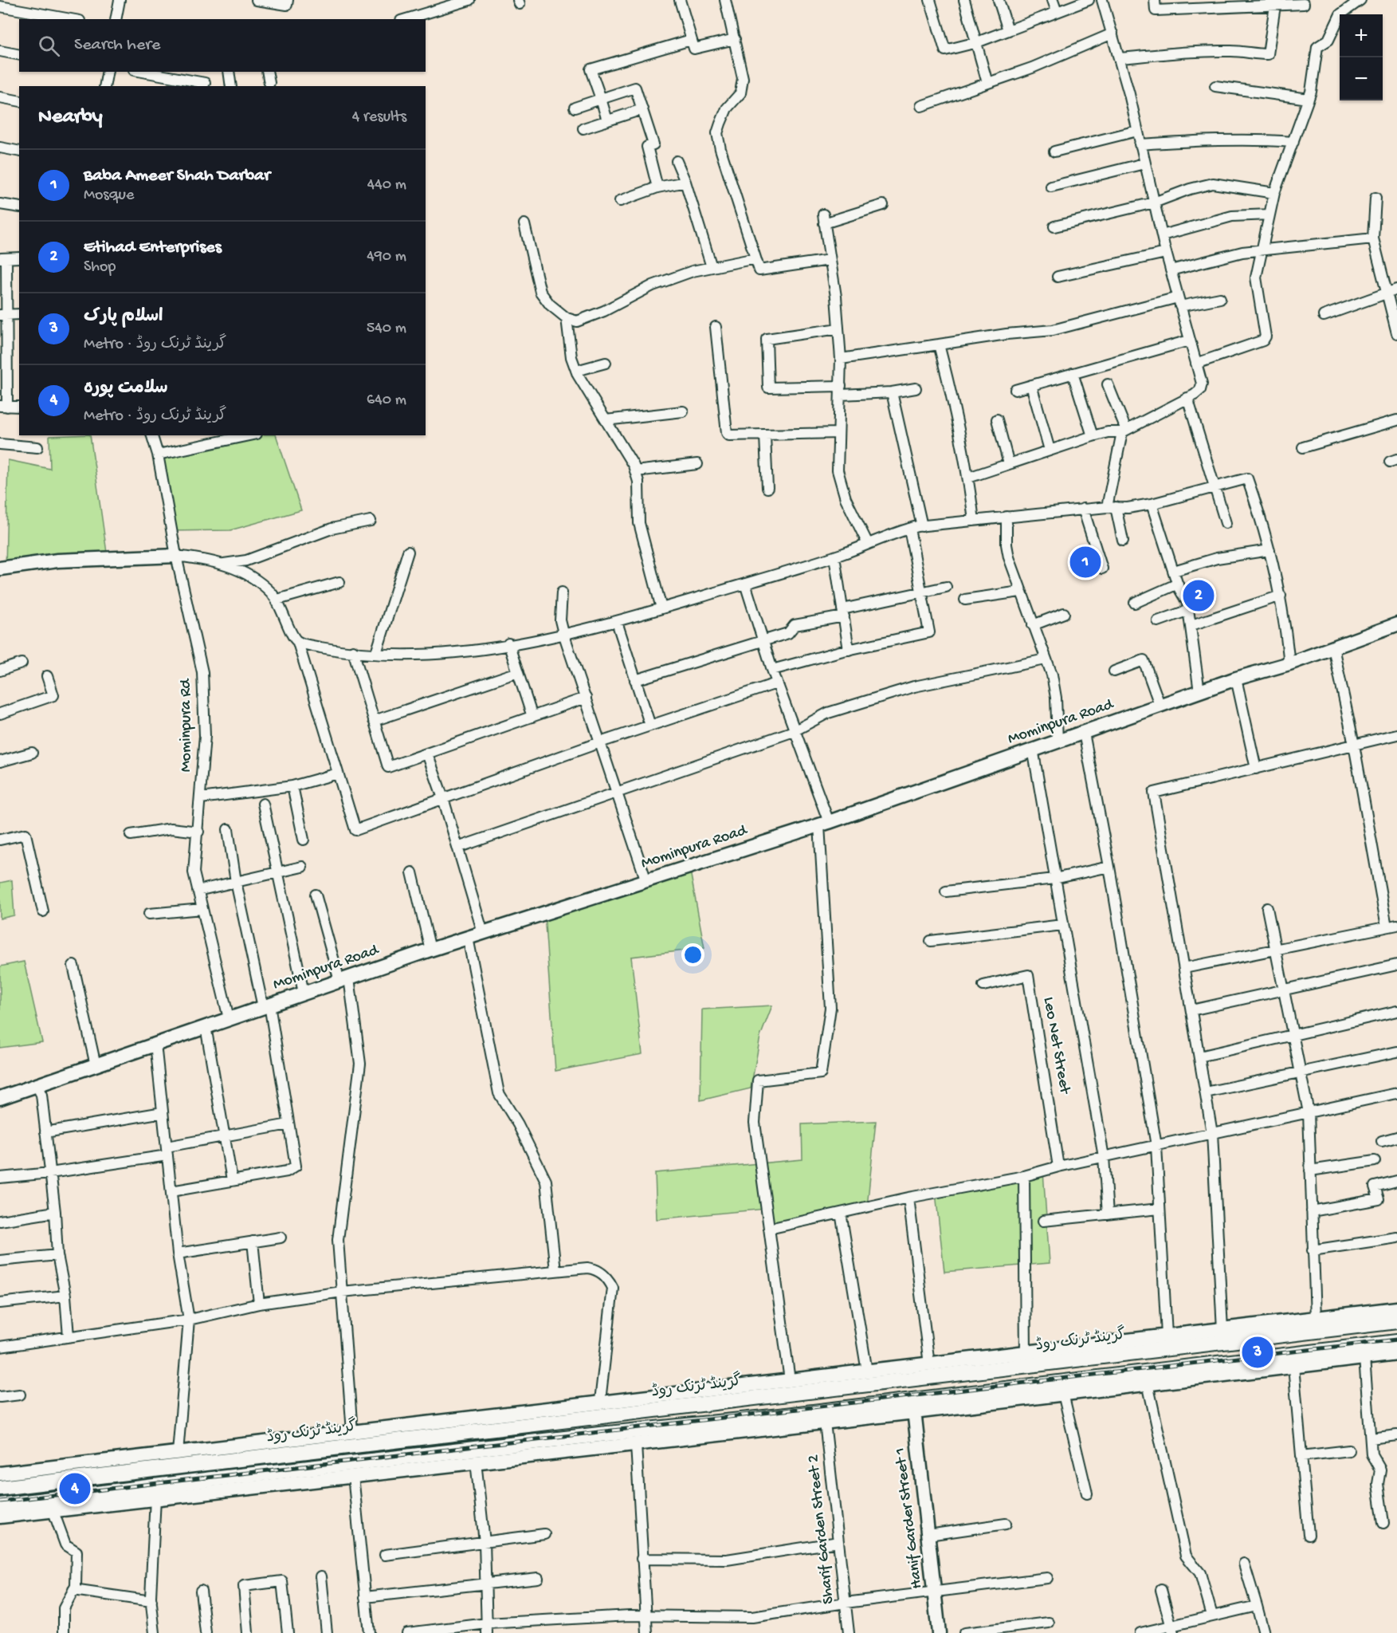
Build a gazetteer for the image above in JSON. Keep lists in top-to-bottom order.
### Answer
{
  "streets": {
    "main road": ["گرینڈ ٹرنک روڈ"],
    "street": [
      "Mominpura Road",
      "Mominpura Rd",
      "Leo Net Street",
      "Hanif Garder Street 1",
      "Sharif Garden Street 2"
    ]
  },
  "crossings": [
    ["Mominpura Road", "Mominpura Rd"]
  ],
  "page": {
    "map_buttons": ["+", "−"],
    "search": "Search here",
    "heading": ["Nearby", "4 results"],
    "list": [
      {
        "mark": "1",
        "name": "Baba Ameer Shah Darbar",
        "note": "Mosque",
        "value": "440 m"
      },
      {
        "mark": "2",
        "name": "Etihad Enterprises",
        "note": "Shop",
        "value": "490 m"
      },
      {
        "mark": "3",
        "name": "اسلام پارک",
        "note": "Metro · گرینڈ ٹرنک روڈ",
        "value": "540 m"
      },
      {
        "mark": "4",
        "name": "سلامت پورہ",
        "note": "Metro · گرینڈ ٹرنک روڈ",
        "value": "640 m"
      }
    ],
    "pins": [
      "1",
      "2",
      "3",
      "4"
    ]
  }
}
